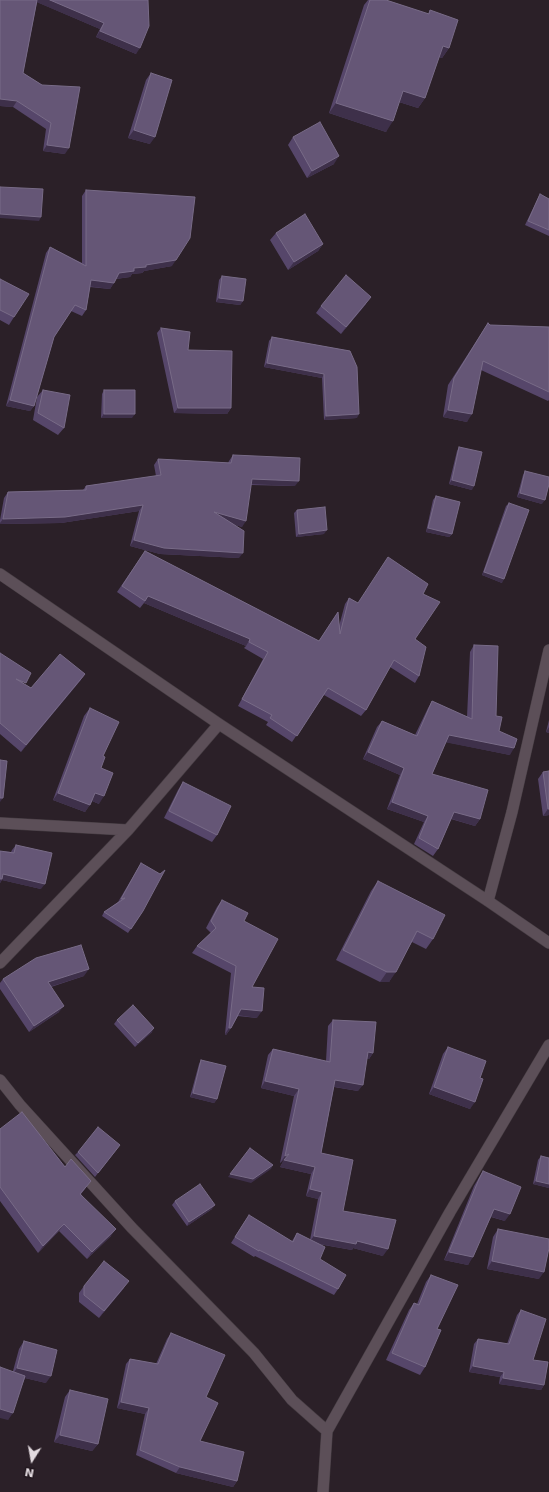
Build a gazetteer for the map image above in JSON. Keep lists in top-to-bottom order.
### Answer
{
  "north": "bottom"
}
